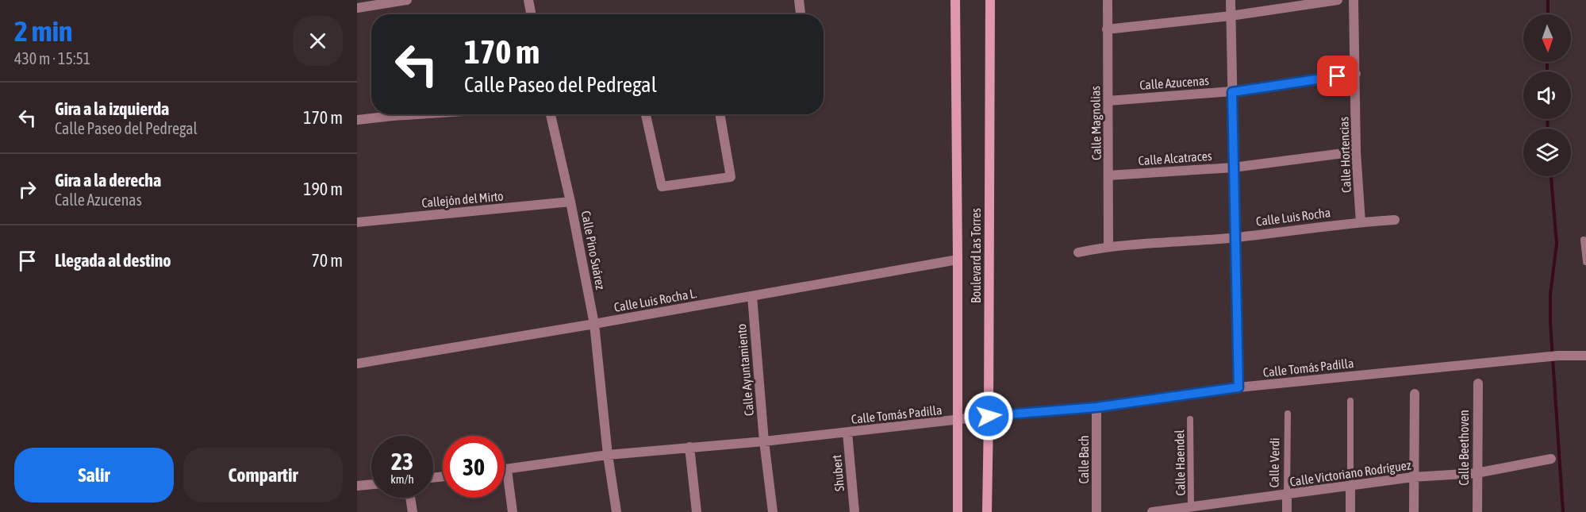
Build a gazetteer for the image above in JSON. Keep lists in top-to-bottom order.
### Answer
{
  "streets": {
    "street": [
      "Calle Azucenas",
      "Calle Magnolias",
      "Calle Hortencias",
      "Calle Alcatraces",
      "Callejón del Mirto",
      "Calle Luis Rocha",
      "Calle Pino Suárez",
      "Boulevard Las Torres",
      "Calle Luis Rocha L.",
      "Calle Tomás Padilla",
      "Calle Ayuntamiento",
      "Calle Beethoven",
      "Calle Bach",
      "Calle Verdi",
      "Shubert",
      "Calle Victoriano Rodríguez"
    ],
    "lane": ["Calle Haendel"]
  },
  "crossings": [
    ["Calle Azucenas", "Calle Magnolias"],
    ["Calle Azucenas", "Calle Hortencias"],
    ["Calle Magnolias", "Calle Alcatraces"],
    ["Calle Magnolias", "Calle Luis Rocha"],
    ["Calle Hortencias", "Calle Alcatraces"],
    ["Calle Hortencias", "Calle Luis Rocha"],
    ["Callejón del Mirto", "Calle Pino Suárez"],
    ["Calle Pino Suárez", "Calle Luis Rocha L."],
    ["Calle Pino Suárez", "Calle Tomás Padilla"],
    ["Boulevard Las Torres", "Calle Luis Rocha L."],
    ["Boulevard Las Torres", "Calle Tomás Padilla"],
    ["Calle Luis Rocha L.", "Calle Ayuntamiento"],
    ["Calle Tomás Padilla", "Calle Ayuntamiento"],
    ["Calle Tomás Padilla", "Calle Bach"],
    ["Calle Tomás Padilla", "Shubert"],
    ["Calle Beethoven", "Calle Victoriano Rodríguez"],
    ["Calle Haendel", "Calle Victoriano Rodríguez"],
    ["Calle Verdi", "Calle Victoriano Rodríguez"]
  ],
  "north": "bottom",
  "page": {
    "heading": ["2 min", "430 m · 15:51"],
    "turn": ["170 m", "Calle Paseo del Pedregal"],
    "list": [
      {
        "name": "Gira a la izquierda",
        "note": "Calle Paseo del Pedregal",
        "value": "170 m"
      },
      {
        "name": "Gira a la derecha",
        "note": "Calle Azucenas",
        "value": "190 m"
      },
      {
        "name": "Llegada al destino",
        "value": "70 m"
      }
    ],
    "speed": "23 km/h",
    "limit": "30",
    "buttons": ["Salir", "Compartir"]
  }
}
